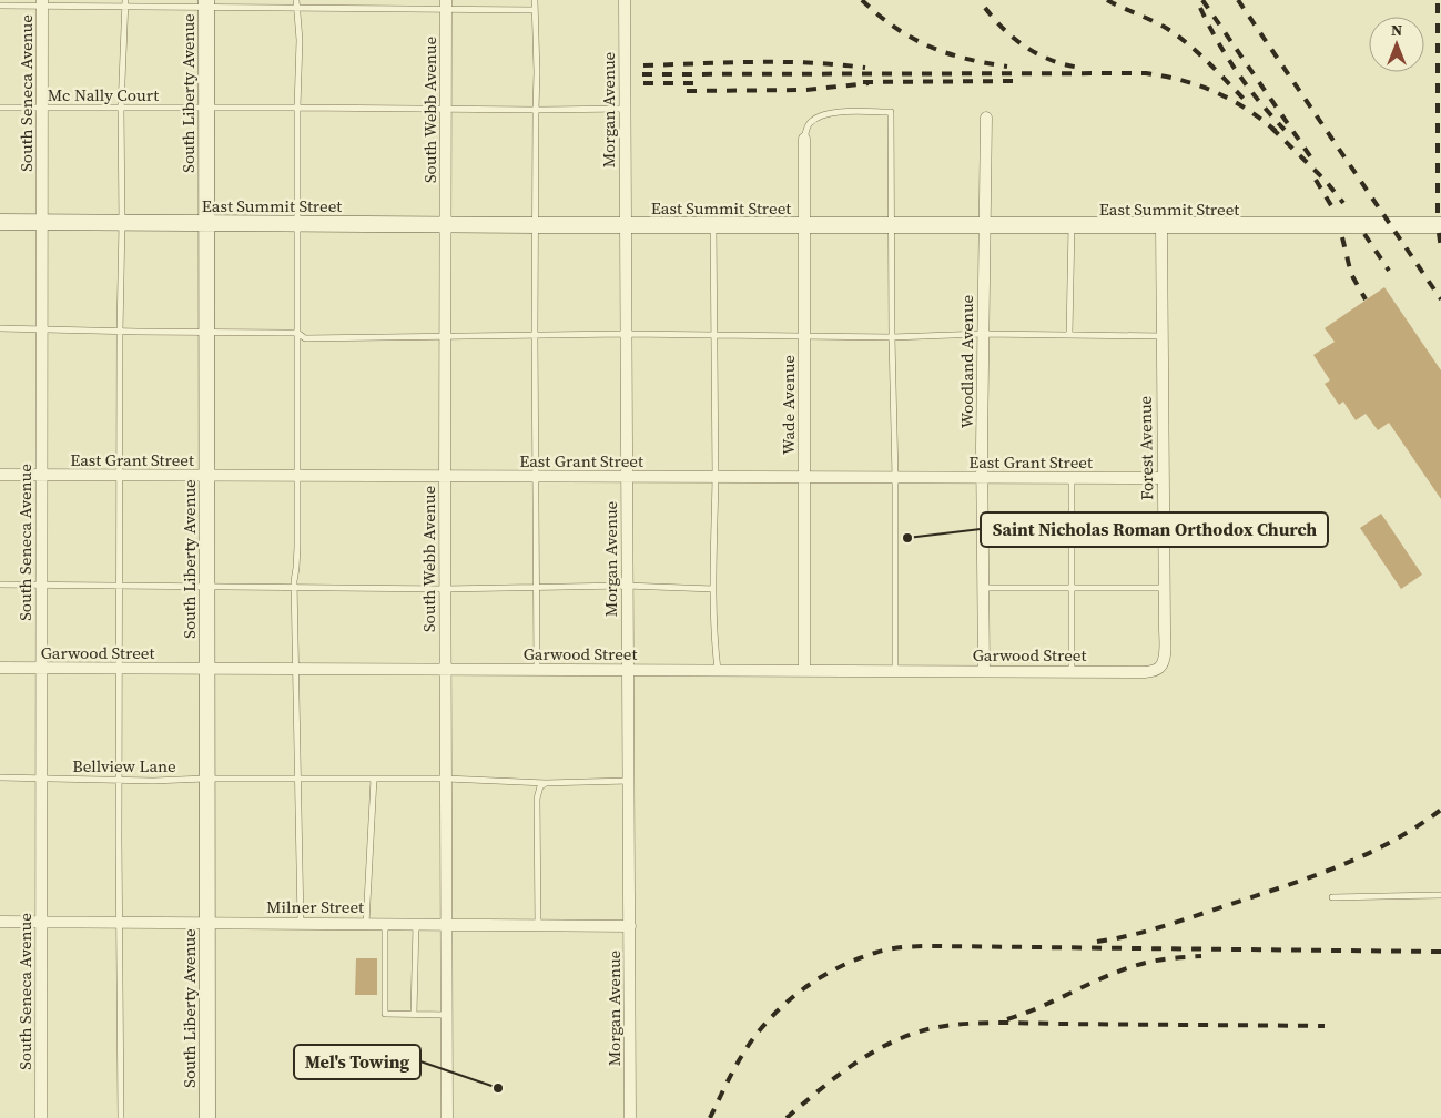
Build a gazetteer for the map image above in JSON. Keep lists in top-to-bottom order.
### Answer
{
  "streets": {
    "street": [
      "South Seneca Avenue",
      "South Liberty Avenue",
      "South Webb Avenue",
      "Morgan Avenue",
      "East Summit Street",
      "Woodland Avenue",
      "Wade Avenue",
      "Forest Avenue",
      "East Grant Street",
      "Garwood Street",
      "Milner Street"
    ],
    "lane": ["Mc Nally Court", "Bellview Lane"]
  },
  "crossings": [
    ["South Seneca Avenue", "Mc Nally Court"],
    ["South Seneca Avenue", "East Summit Street"],
    ["South Seneca Avenue", "East Grant Street"],
    ["South Seneca Avenue", "Garwood Street"],
    ["South Seneca Avenue", "Bellview Lane"],
    ["South Seneca Avenue", "Milner Street"],
    ["South Liberty Avenue", "Mc Nally Court"],
    ["South Liberty Avenue", "East Summit Street"],
    ["South Liberty Avenue", "East Grant Street"],
    ["South Liberty Avenue", "Garwood Street"],
    ["South Liberty Avenue", "Bellview Lane"],
    ["South Liberty Avenue", "Milner Street"],
    ["Mc Nally Court", "South Webb Avenue"],
    ["Mc Nally Court", "Morgan Avenue"],
    ["South Webb Avenue", "East Summit Street"],
    ["South Webb Avenue", "East Grant Street"],
    ["South Webb Avenue", "Garwood Street"],
    ["South Webb Avenue", "Bellview Lane"],
    ["South Webb Avenue", "Milner Street"],
    ["Morgan Avenue", "East Summit Street"],
    ["Morgan Avenue", "East Grant Street"],
    ["Morgan Avenue", "Garwood Street"],
    ["Morgan Avenue", "Bellview Lane"],
    ["Morgan Avenue", "Milner Street"],
    ["East Summit Street", "Woodland Avenue"],
    ["East Summit Street", "Wade Avenue"],
    ["East Summit Street", "Forest Avenue"],
    ["Woodland Avenue", "East Grant Street"],
    ["Woodland Avenue", "Garwood Street"],
    ["Wade Avenue", "East Grant Street"],
    ["Wade Avenue", "Garwood Street"],
    ["Forest Avenue", "East Grant Street"],
    ["Forest Avenue", "Garwood Street"]
  ],
  "places": ["Saint Nicholas Roman Orthodox Church", "Mel's Towing"],
  "north": "top"
}
